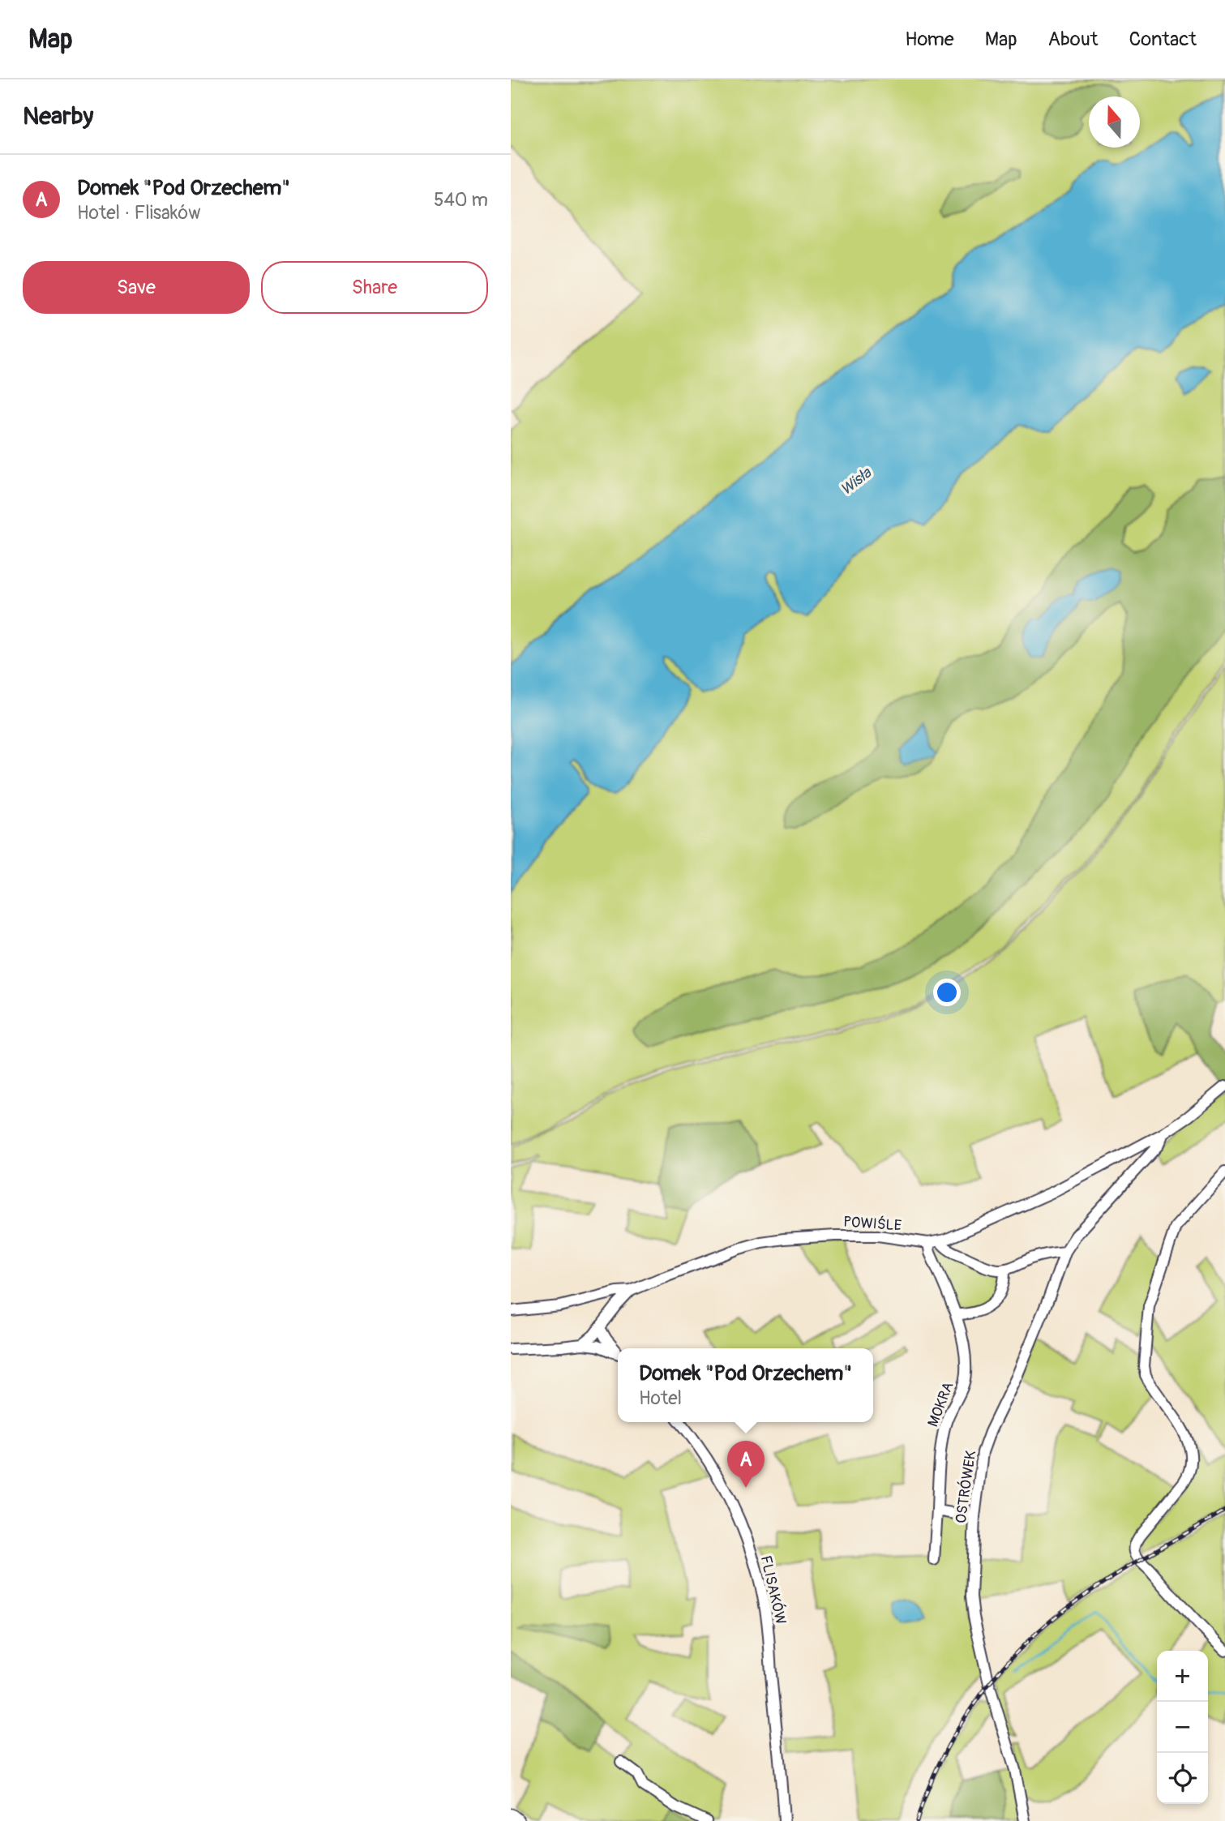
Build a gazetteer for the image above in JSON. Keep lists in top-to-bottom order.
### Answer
{
  "streets": {
    "street": [
      "POWIŚLE",
      "MOKRA",
      "OSTRÓWEK",
      "FLISAKÓW"
    ]
  },
  "crossings": [
    ["POWIŚLE", "MOKRA"],
    ["POWIŚLE", "OSTRÓWEK"]
  ],
  "water": ["Wisła"],
  "north": "top",
  "page": {
    "header": "Map",
    "nav": [
      "Home",
      "Map",
      "About",
      "Contact"
    ],
    "heading": "Nearby",
    "list": [
      {
        "mark": "A",
        "name": "Domek \"Pod Orzechem\"",
        "note": "Hotel · Flisaków",
        "value": "540 m"
      }
    ],
    "buttons": ["Save", "Share"],
    "popup": ["Domek \"Pod Orzechem\"", "Hotel"],
    "pins": "A",
    "map_buttons": ["+", "−"]
  }
}
